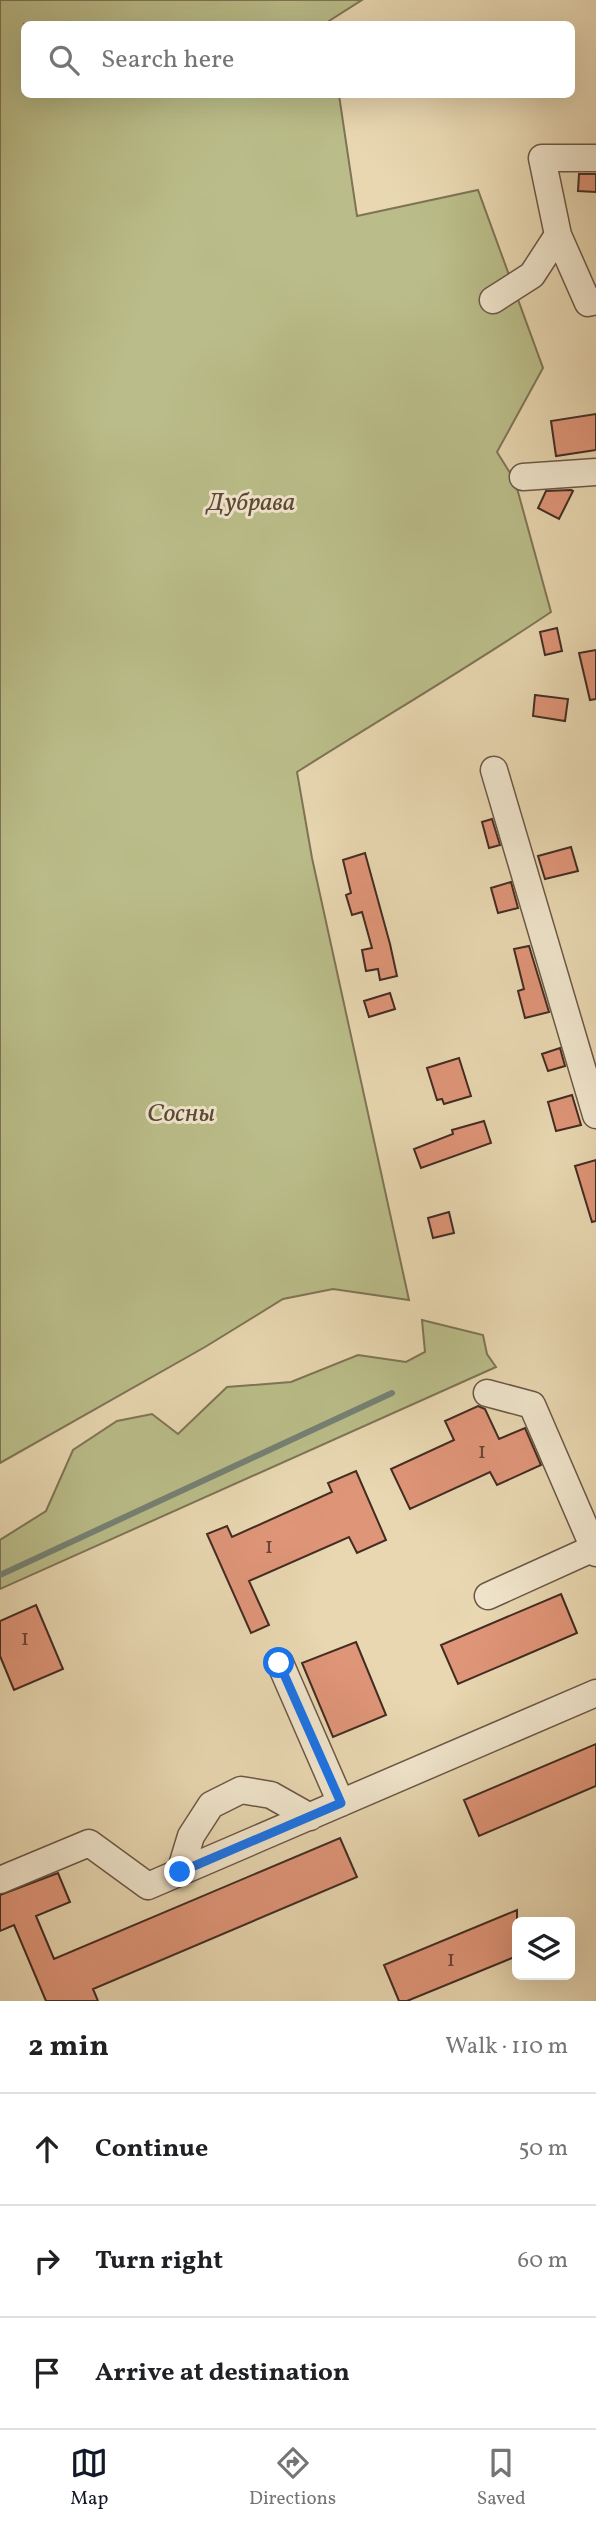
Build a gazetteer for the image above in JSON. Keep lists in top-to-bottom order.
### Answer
{
  "parks": ["Дубрава", "Сосны"],
  "house_numbers": [
    "1",
    "1",
    "1",
    "1"
  ],
  "page": {
    "search": "Search here",
    "heading": ["2 min", "Walk · 110 m"],
    "list": [
      ["Continue", "50 m"],
      ["Turn right", "60 m"],
      "Arrive at destination"
    ],
    "nav": ["Map", "Directions", "Saved"]
  }
}
